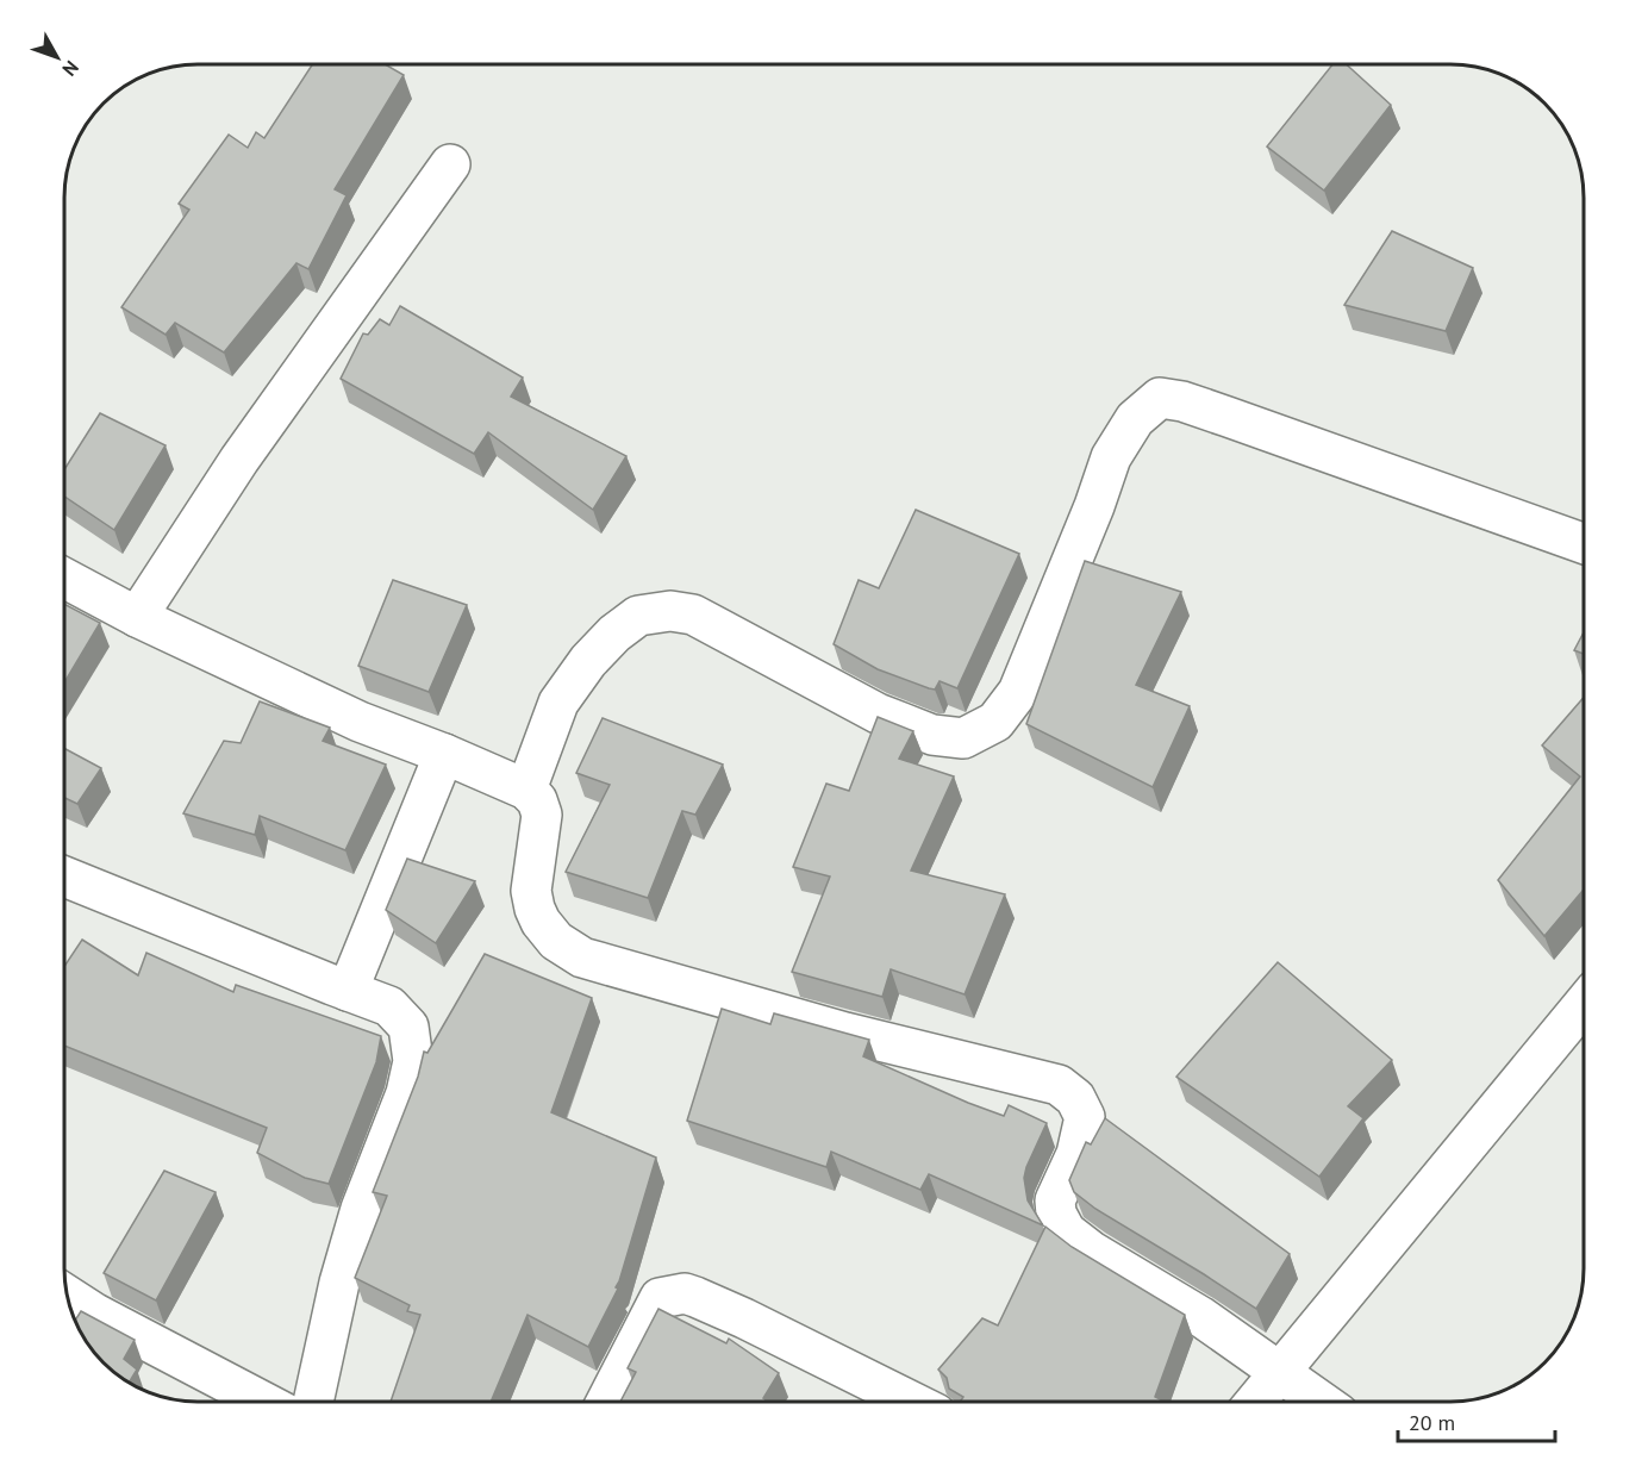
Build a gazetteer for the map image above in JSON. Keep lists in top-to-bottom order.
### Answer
{
  "scale_bar": "20 m",
  "north": "bottom right"
}
